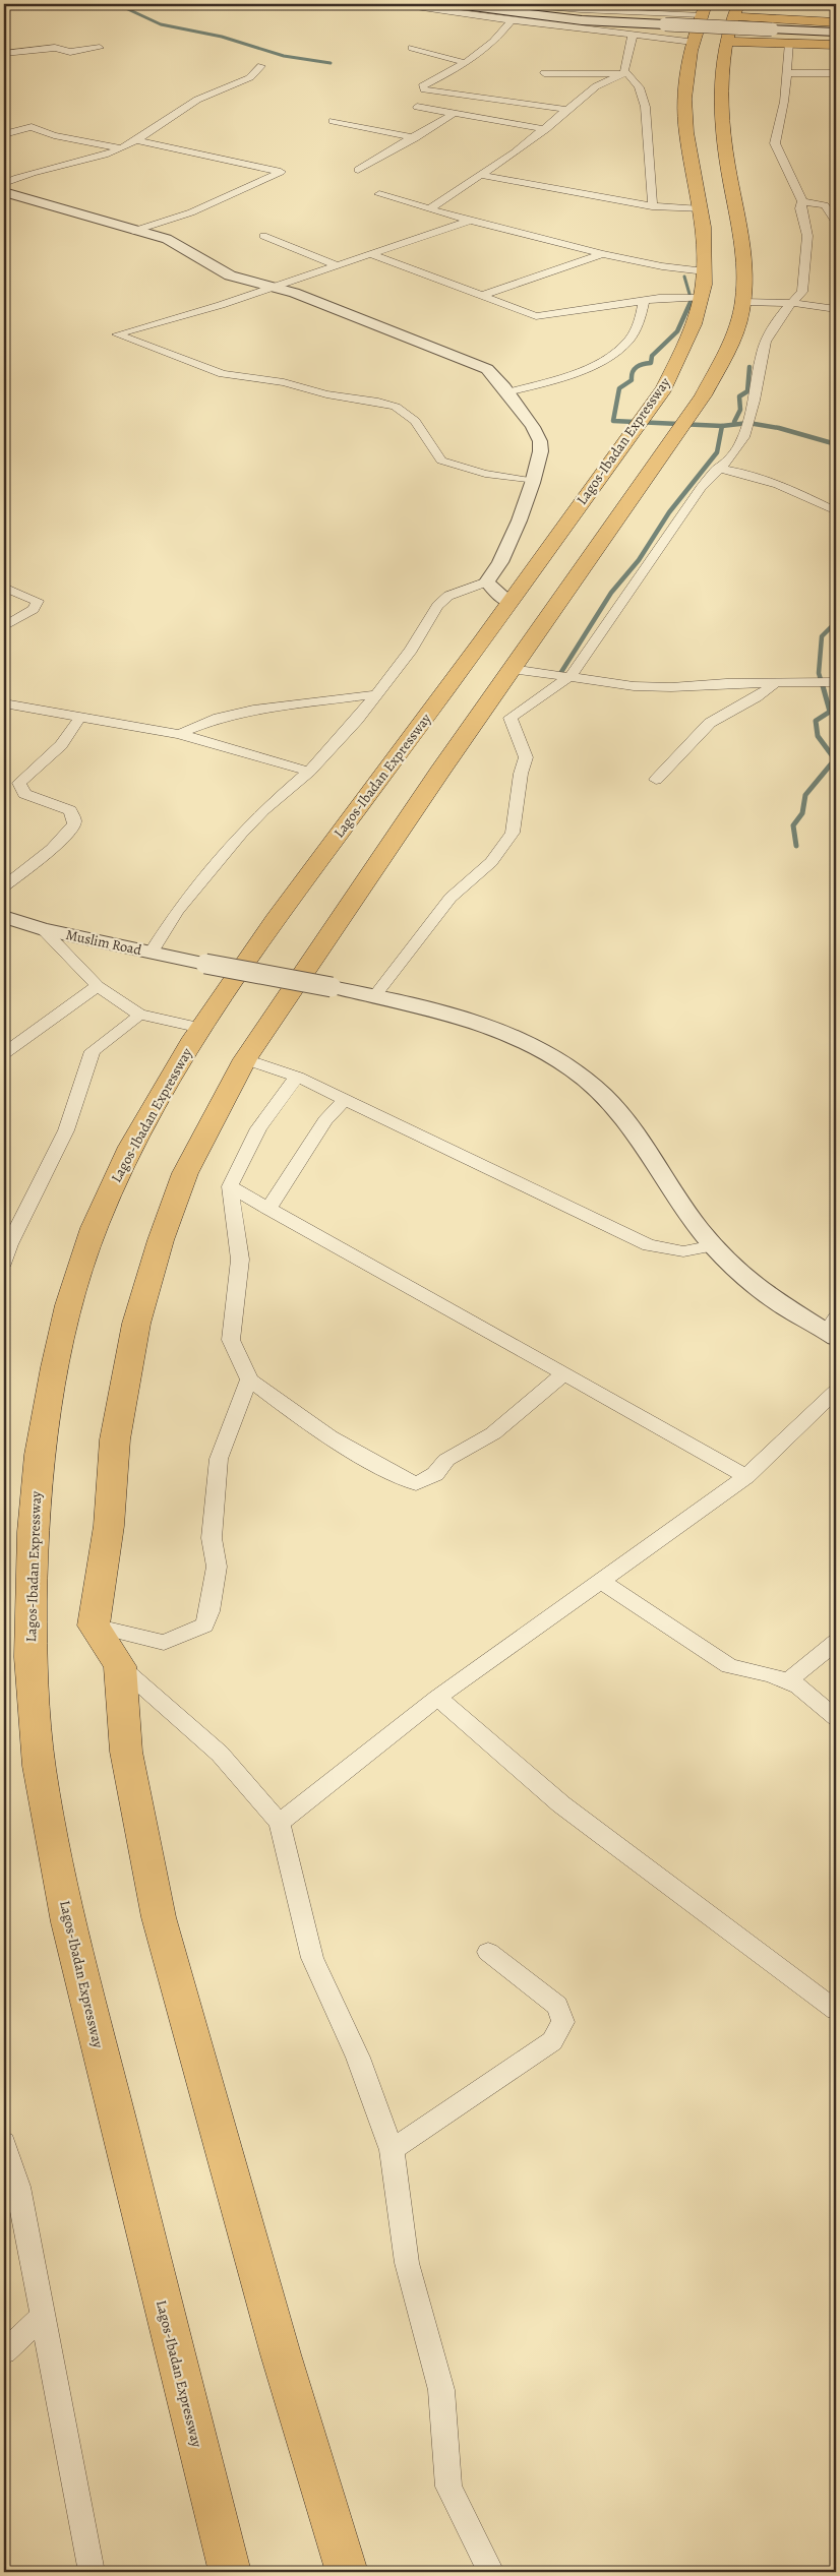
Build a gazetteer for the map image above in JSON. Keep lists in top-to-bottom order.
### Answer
{
  "streets": {
    "highway": ["Lagos-Ibadan Expressway"],
    "street": ["Muslim Road"]
  }
}
